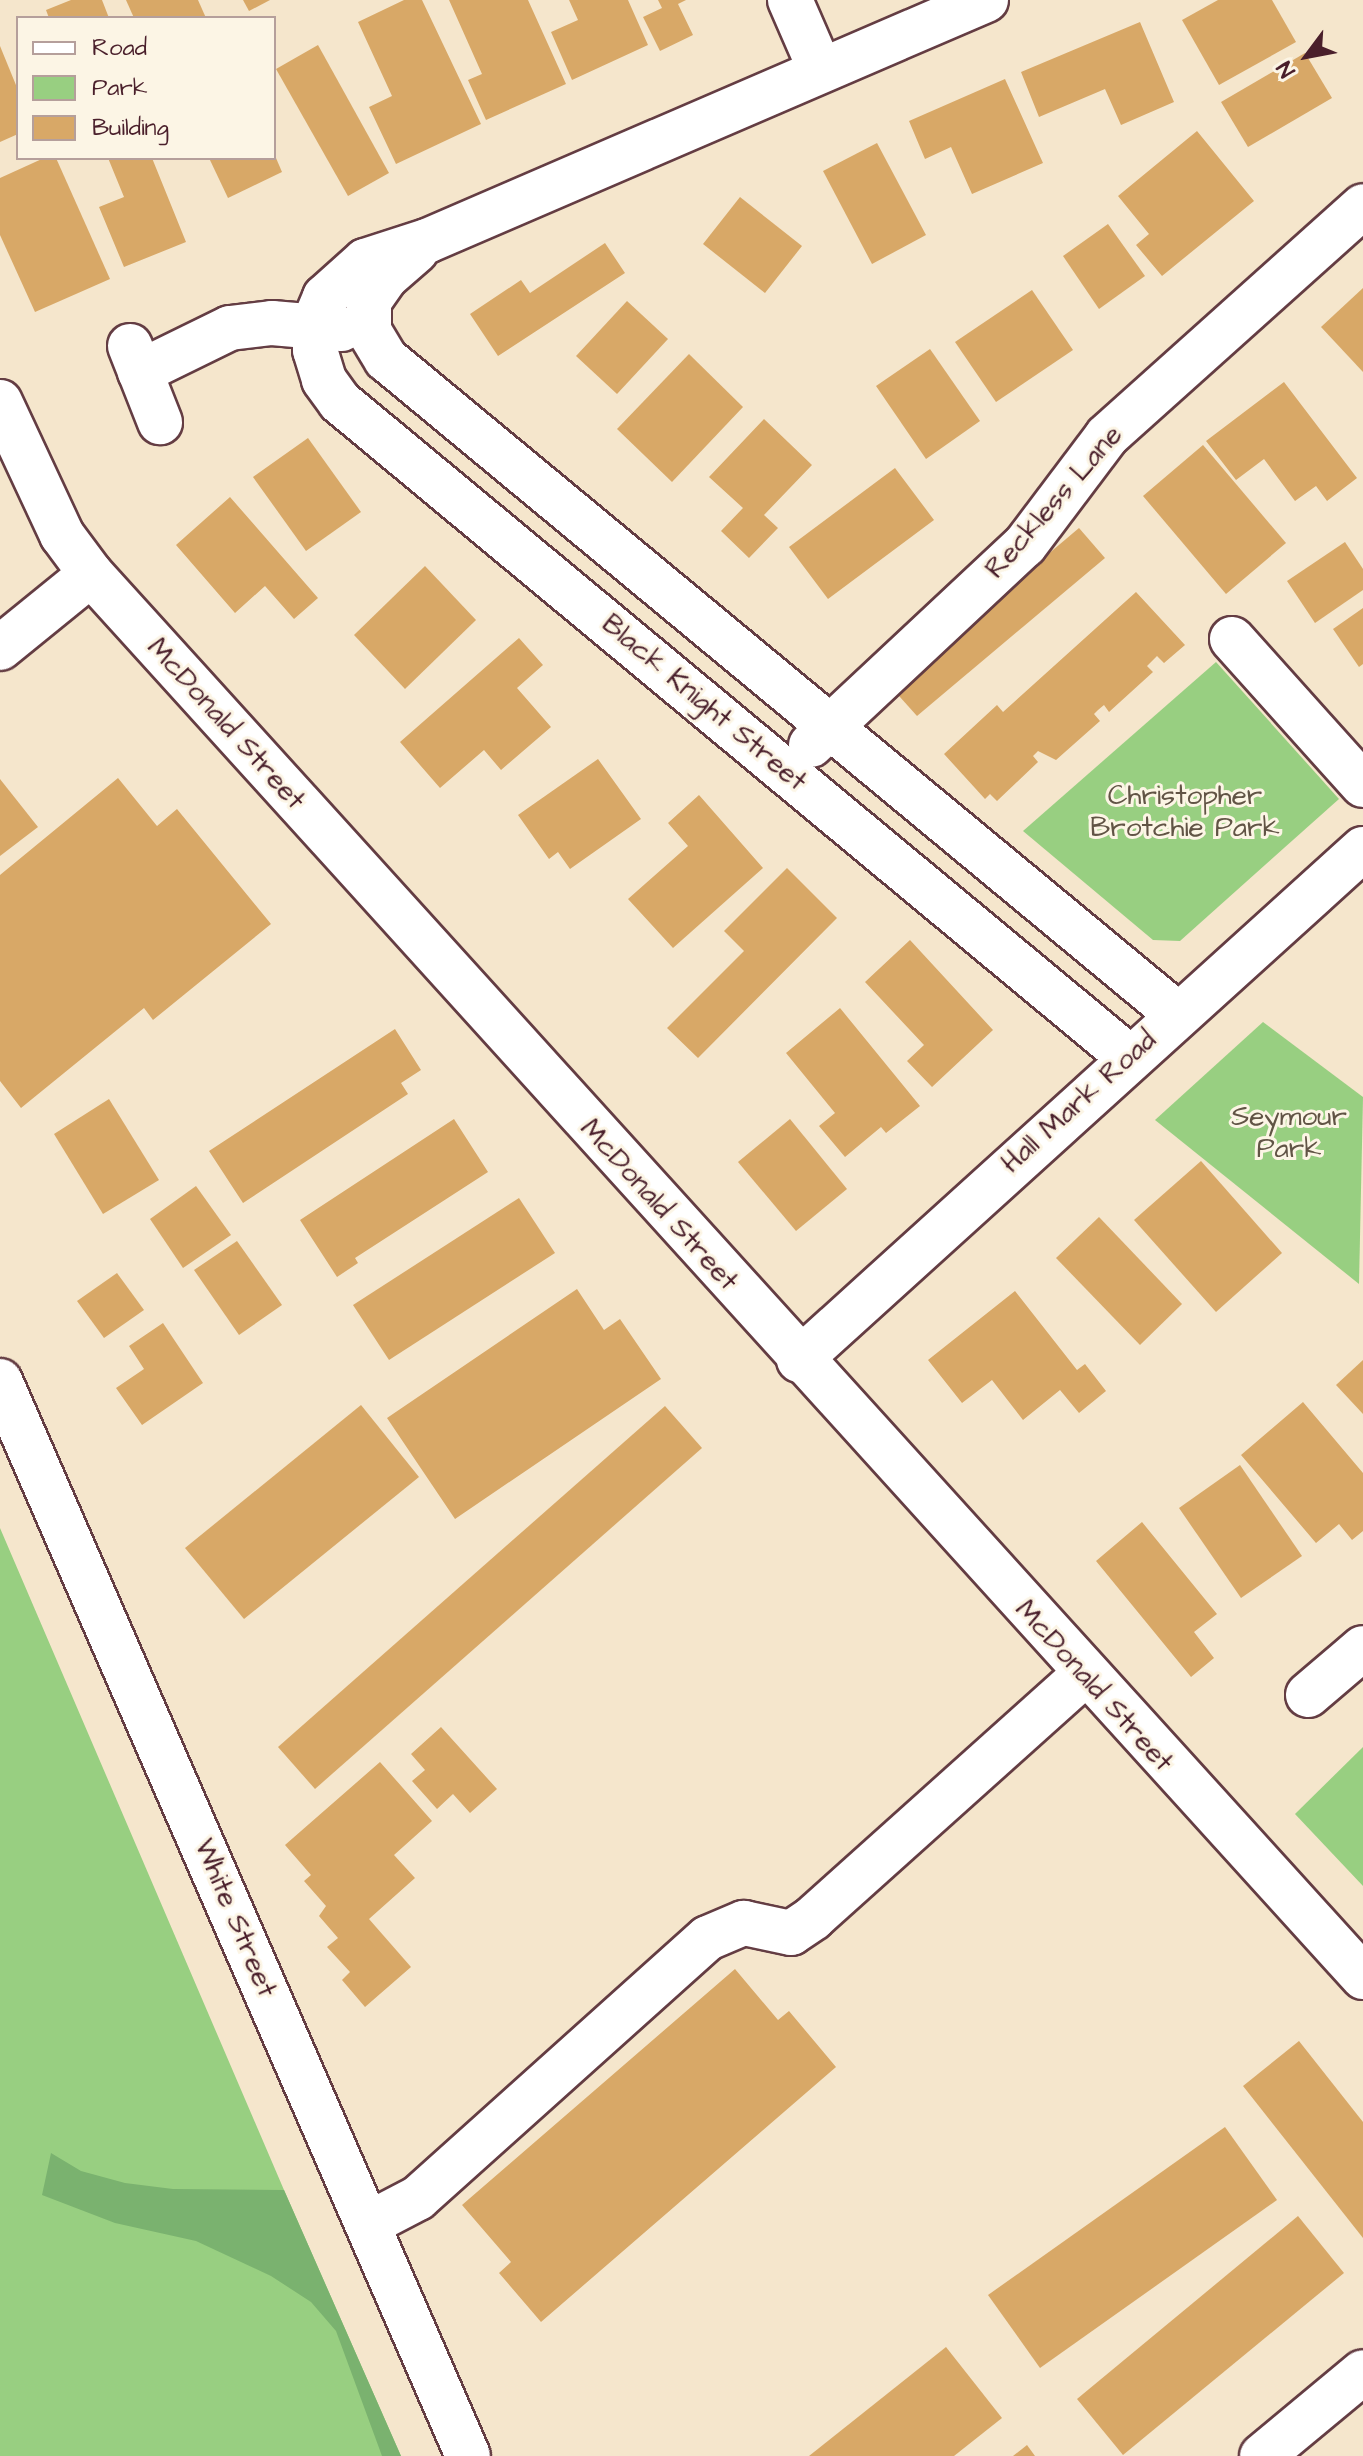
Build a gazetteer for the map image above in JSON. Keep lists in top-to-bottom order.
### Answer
{
  "streets": {
    "street": [
      "Reckless Lane",
      "Black Knight Street",
      "McDonald Street",
      "Hall Mark Road",
      "White Street"
    ]
  },
  "crossings": [
    ["Reckless Lane", "Black Knight Street"],
    ["Black Knight Street", "Hall Mark Road"],
    ["McDonald Street", "Hall Mark Road"]
  ],
  "parks": ["Christopher Brotchie Park", "Seymour Park"],
  "legend": ["Road", "Park", "Building"],
  "north": "bottom left"
}
